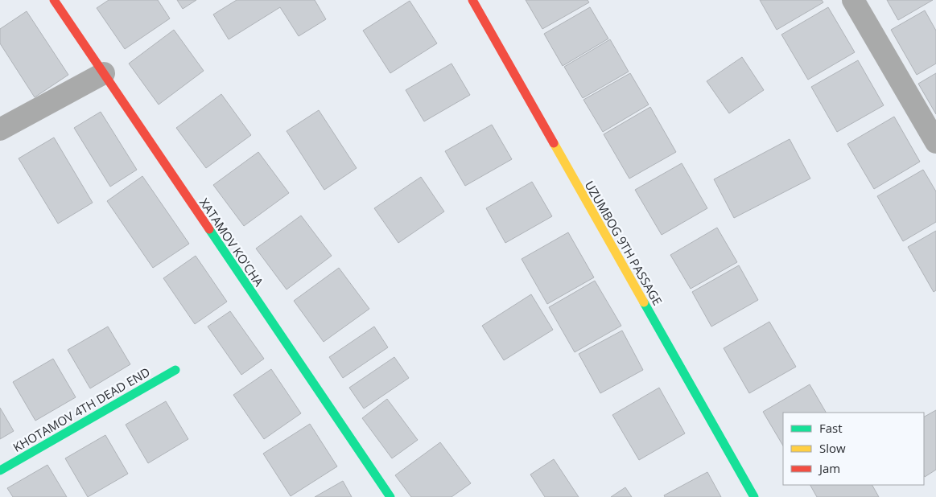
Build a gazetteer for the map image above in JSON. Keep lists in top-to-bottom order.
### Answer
{
  "streets": {
    "street": ["XATAMOV KO'CHA", "UZUMBOG 9TH PASSAGE", "KHOTAMOV 4TH DEAD END"]
  },
  "legend": ["Fast", "Slow", "Jam"]
}
